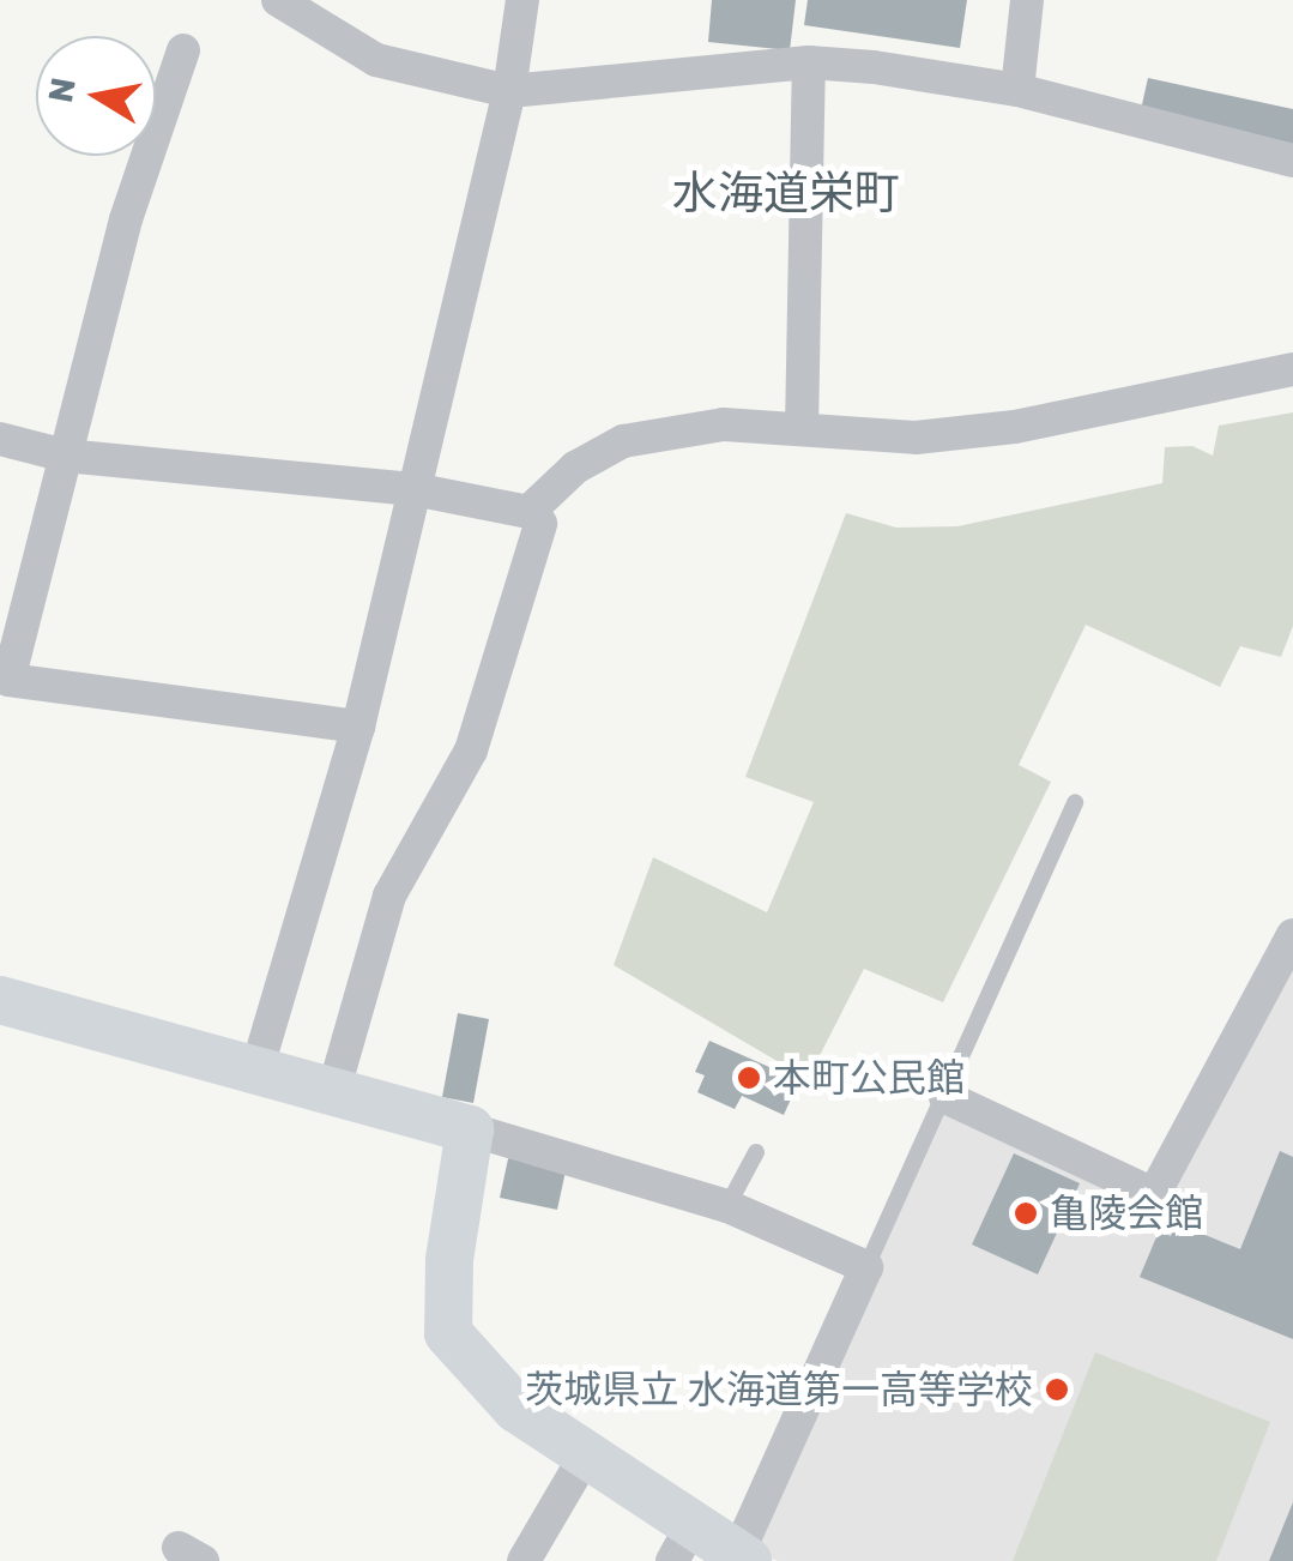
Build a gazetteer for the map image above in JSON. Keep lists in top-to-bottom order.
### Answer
{
  "districts": ["水海道栄町"],
  "places": ["本町公民館", "亀陵会館", "茨城県立 水海道第一高等学校"],
  "north": "left"
}
